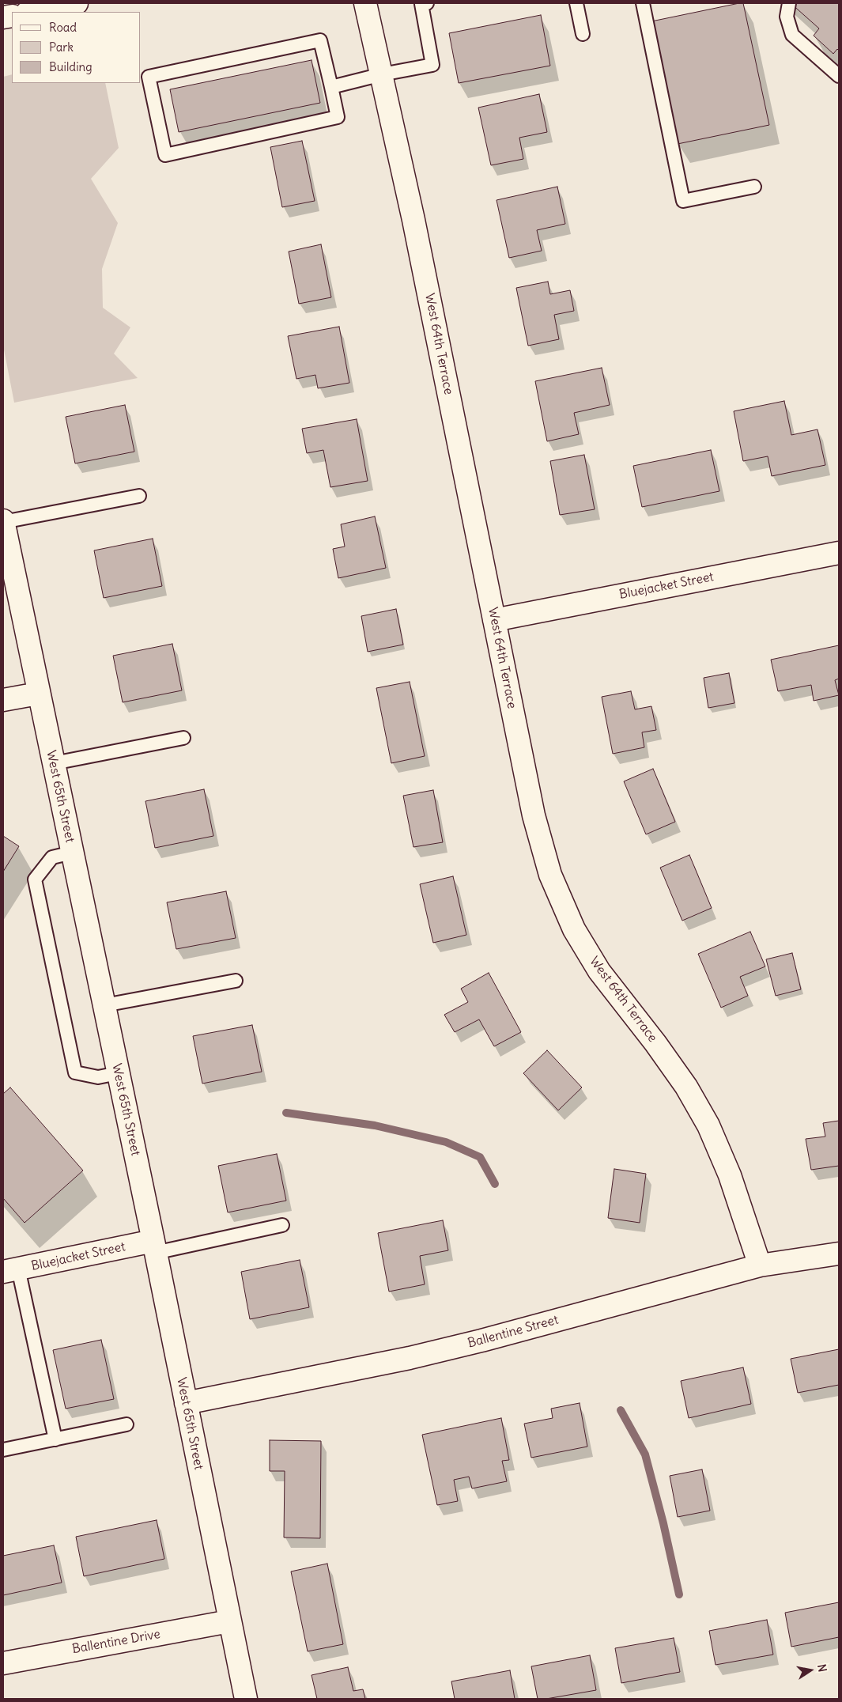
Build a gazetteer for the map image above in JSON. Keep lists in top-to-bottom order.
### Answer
{
  "streets": {
    "street": [
      "West 64th Terrace",
      "Bluejacket Street",
      "West 65th Street",
      "Ballentine Street",
      "Ballentine Drive"
    ]
  },
  "crossings": [
    ["West 64th Terrace", "Bluejacket Street"],
    ["West 64th Terrace", "Ballentine Street"],
    ["Bluejacket Street", "West 65th Street"],
    ["West 65th Street", "Ballentine Street"],
    ["West 65th Street", "Ballentine Drive"]
  ],
  "legend": ["Road", "Park", "Building"],
  "north": "right"
}
